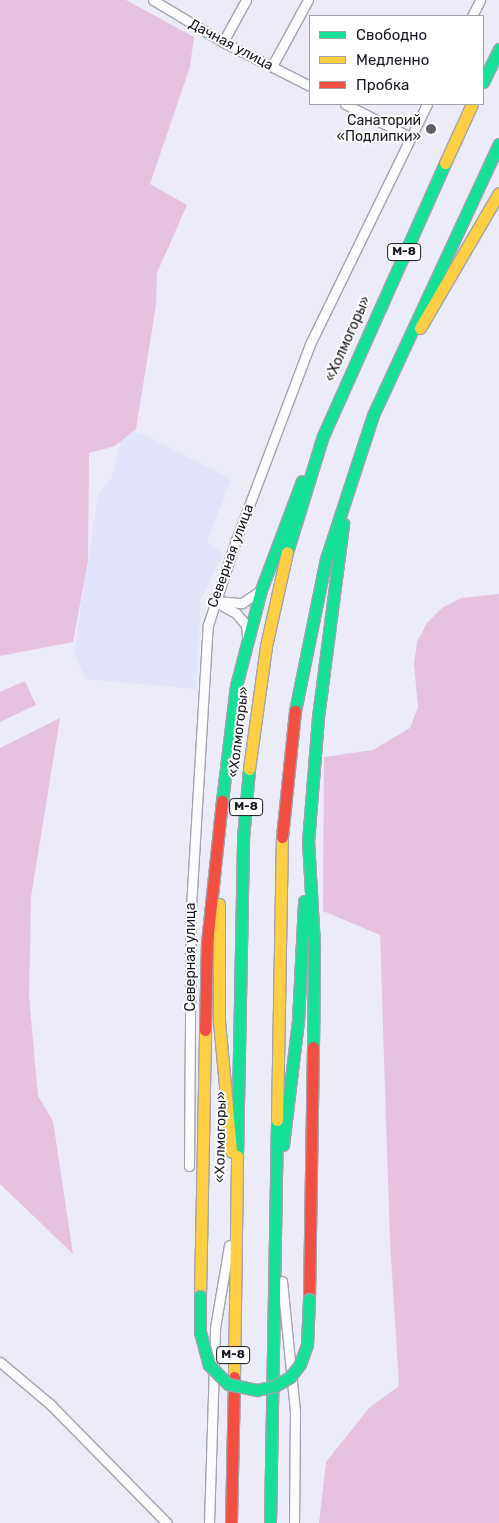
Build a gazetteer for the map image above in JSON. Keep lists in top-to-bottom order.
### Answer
{
  "streets": {
    "main road": ["М-8", "«Холмогоры»"],
    "street": ["Дачная улица", "Северная улица"]
  },
  "places": ["Санаторий «Подлипки»"],
  "legend": ["Свободно", "Медленно", "Пробка"]
}
